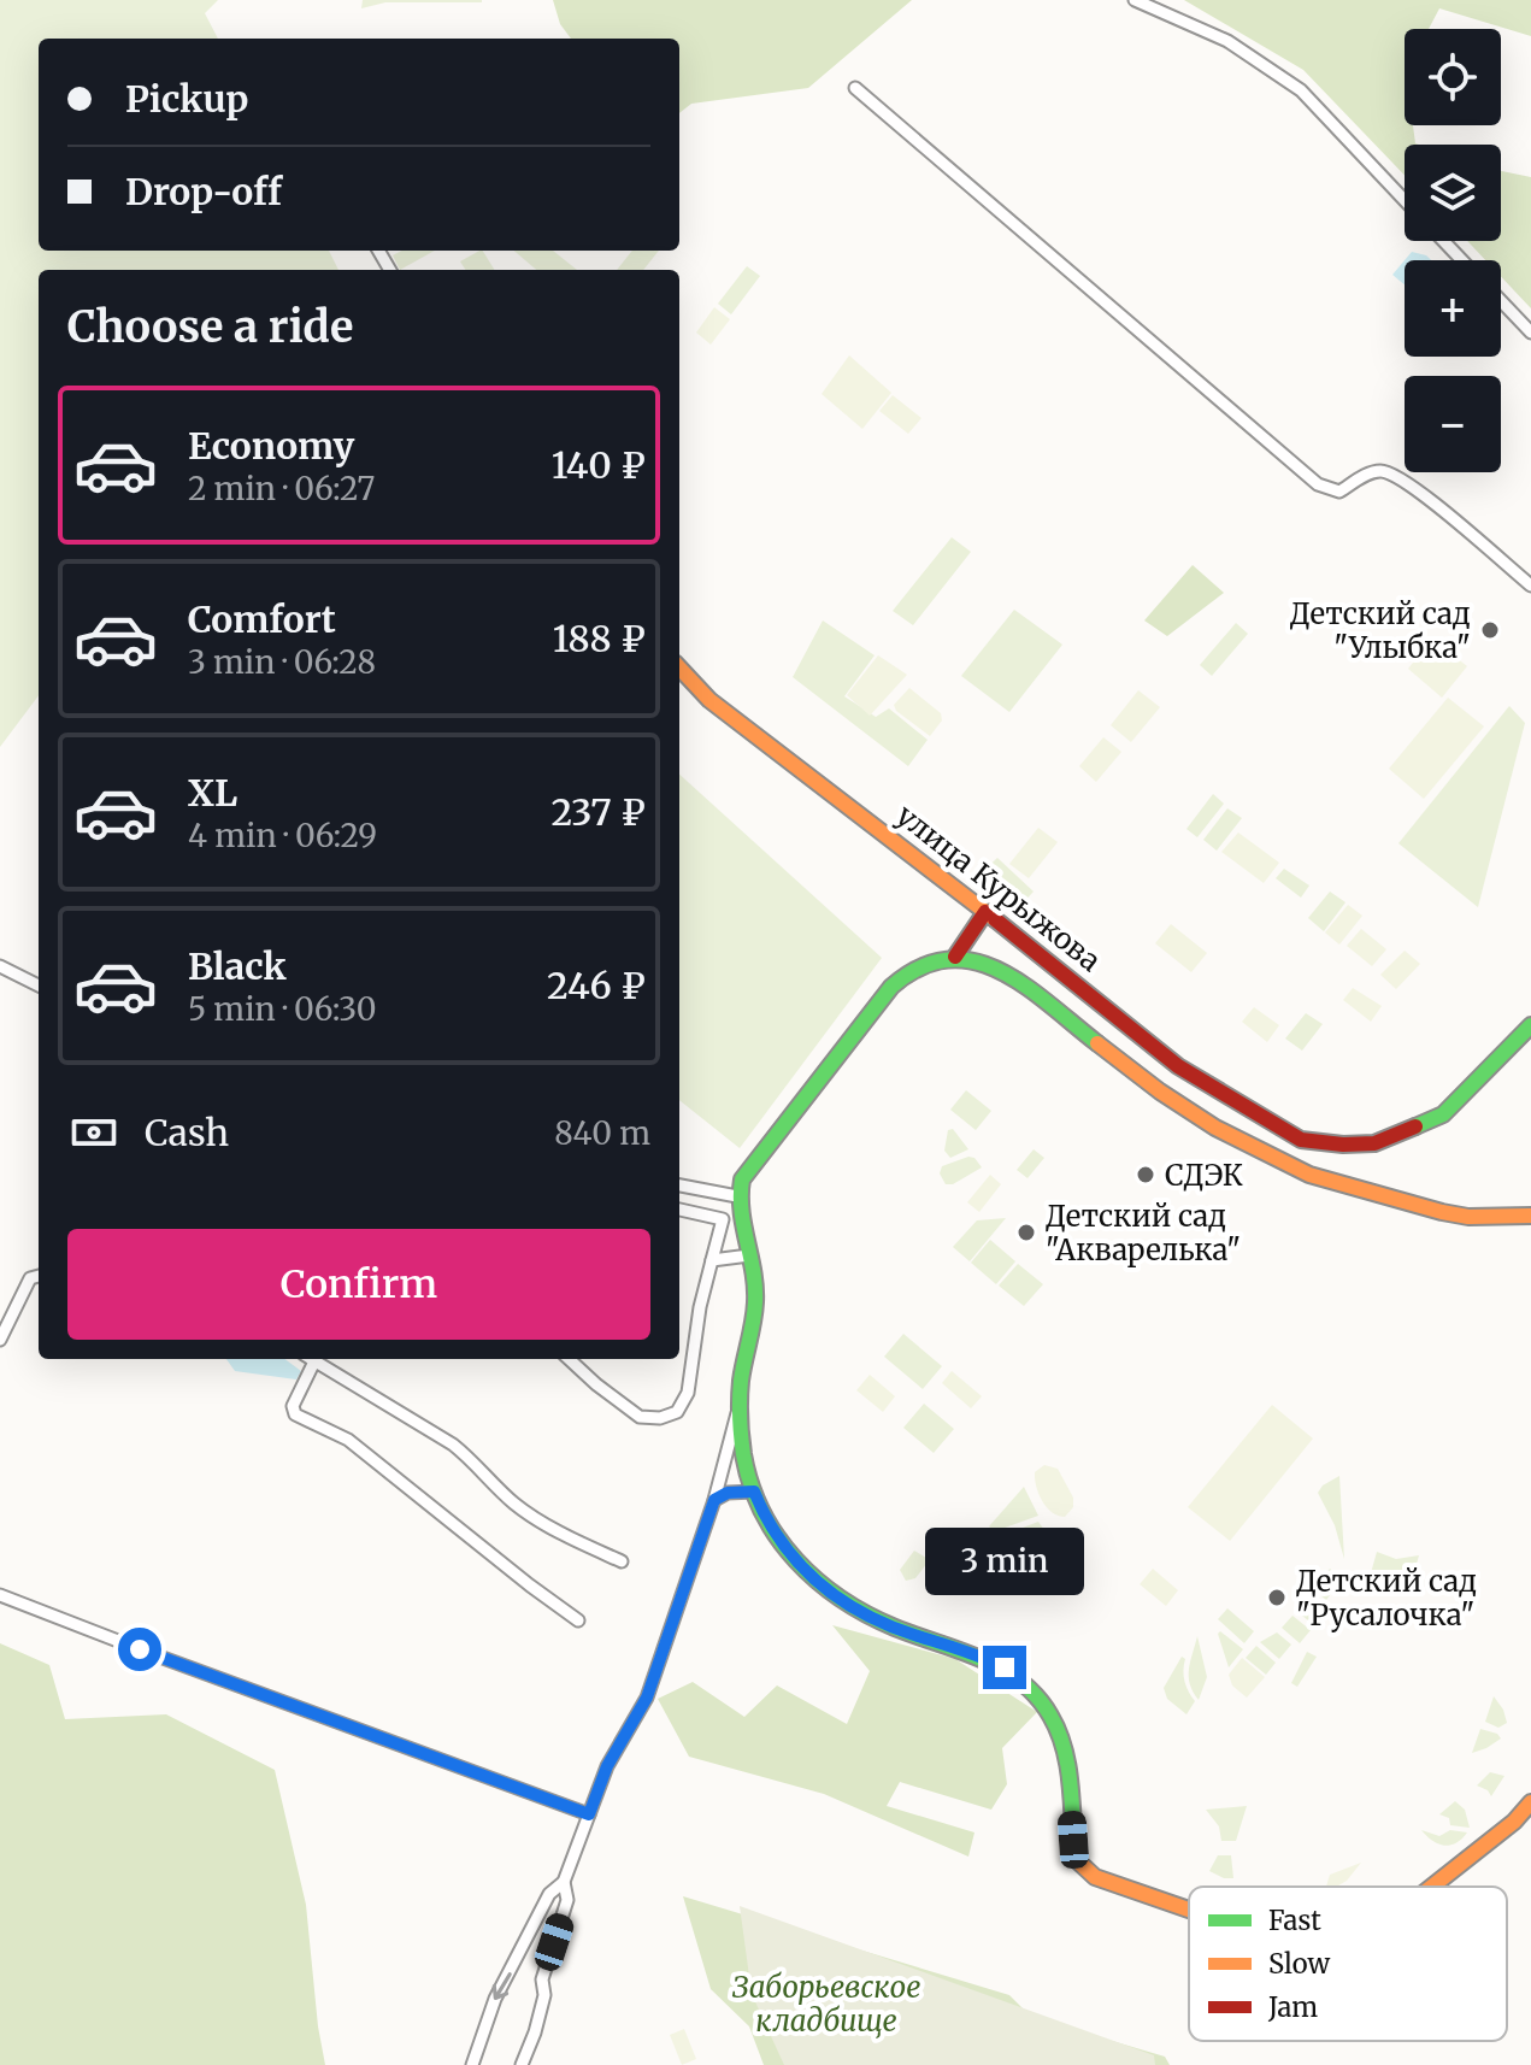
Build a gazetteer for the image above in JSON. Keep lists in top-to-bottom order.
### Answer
{
  "streets": {
    "street": ["улица Курыжова"]
  },
  "parks": ["Заборьевское кладбище"],
  "places": [
    "Детский сад \"Улыбка\"",
    "СДЭК",
    "Детский сад \"Акварелька\"",
    "Детский сад \"Русалочка\""
  ],
  "legend": ["Fast", "Slow", "Jam"],
  "page": {
    "map_buttons": ["+", "−"],
    "banner": ["Pickup", "Drop-off"],
    "heading": "Choose a ride",
    "list": [
      {
        "name": "Economy",
        "note": "2 min · 06:27",
        "value": "140 ₽"
      },
      {
        "name": "Comfort",
        "note": "3 min · 06:28",
        "value": "188 ₽"
      },
      {
        "name": "XL",
        "note": "4 min · 06:29",
        "value": "237 ₽"
      },
      {
        "name": "Black",
        "note": "5 min · 06:30",
        "value": "246 ₽"
      }
    ],
    "pay": ["Cash", "840 m"],
    "buttons": "Confirm",
    "bubble": "3 min"
  }
}
